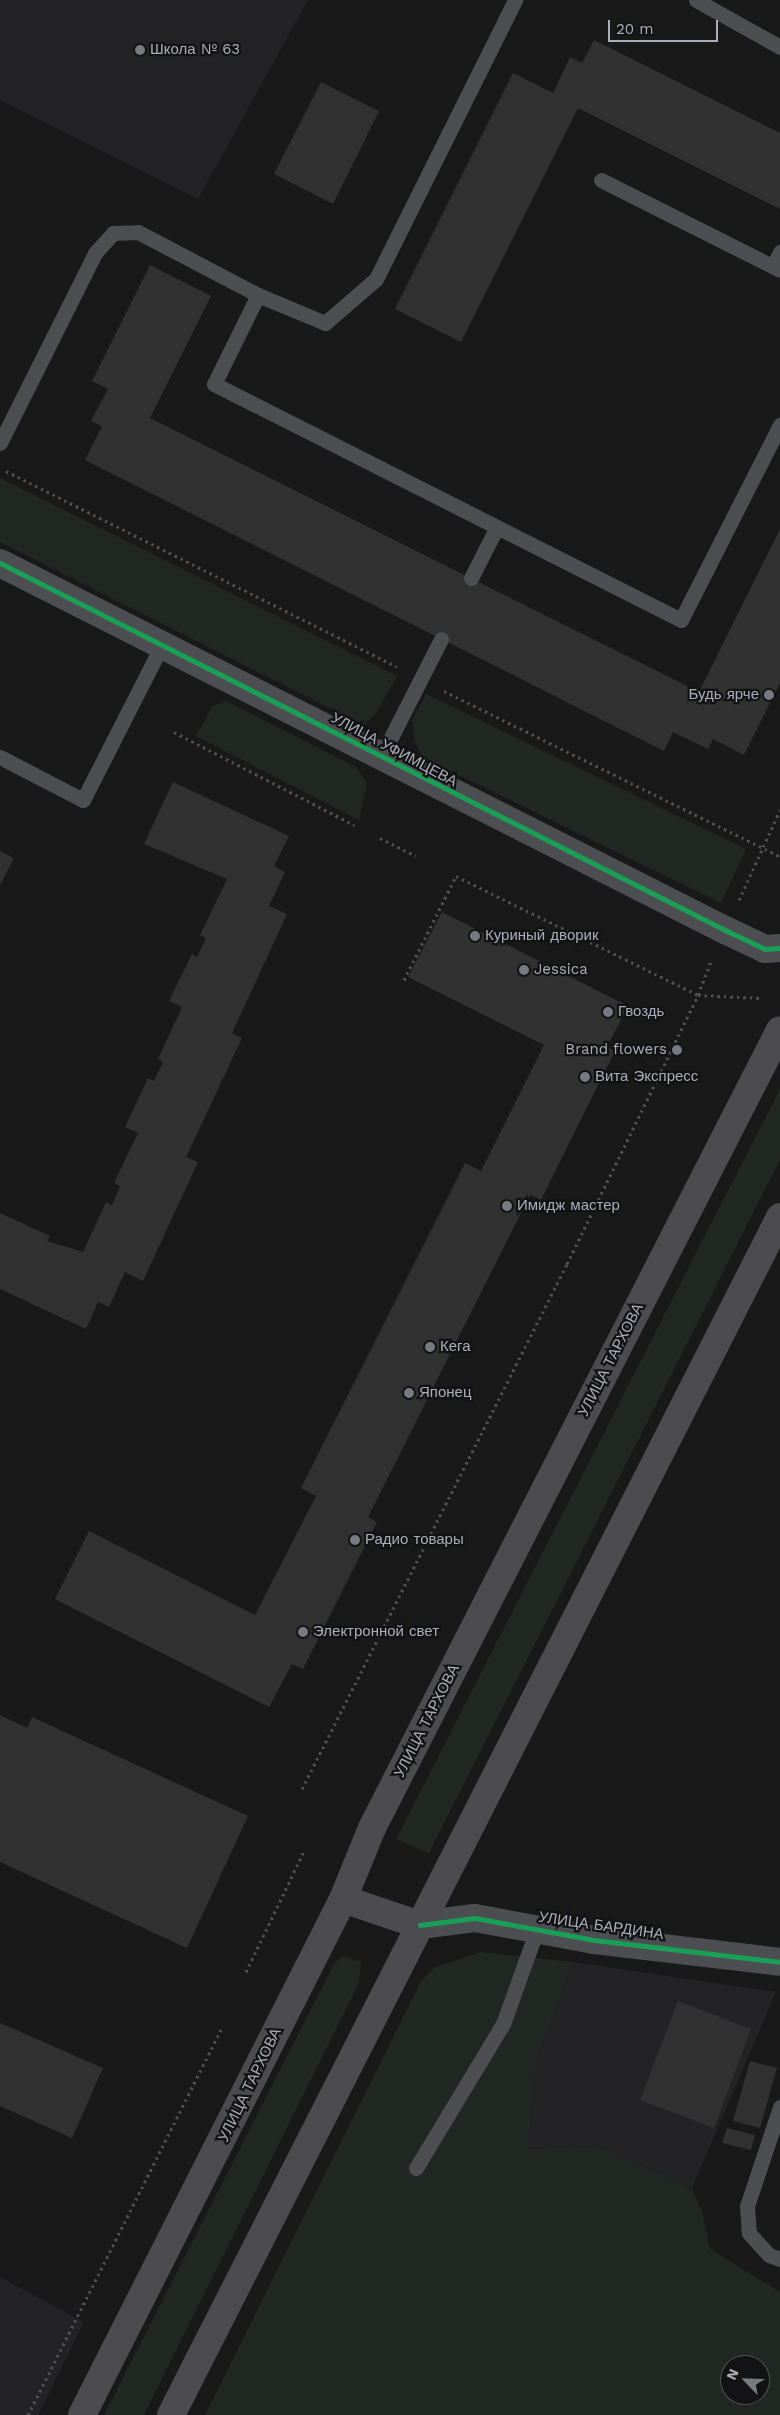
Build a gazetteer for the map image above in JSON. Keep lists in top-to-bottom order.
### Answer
{
  "streets": {
    "main road": ["УЛИЦА ТАРХОВА"],
    "street": ["УЛИЦА УФИМЦЕВА", "УЛИЦА БАРДИНА"]
  },
  "places": [
    "Школа № 63",
    "Будь ярче",
    "Куриный дворик",
    "Jessica",
    "Гвоздь",
    "Brand flowers",
    "Вита Экспресс",
    "Имидж мастер",
    "Кега",
    "Японец",
    "Радио товары",
    "Электронной свет"
  ],
  "scale_bar": "20 m",
  "north": "top left"
}
